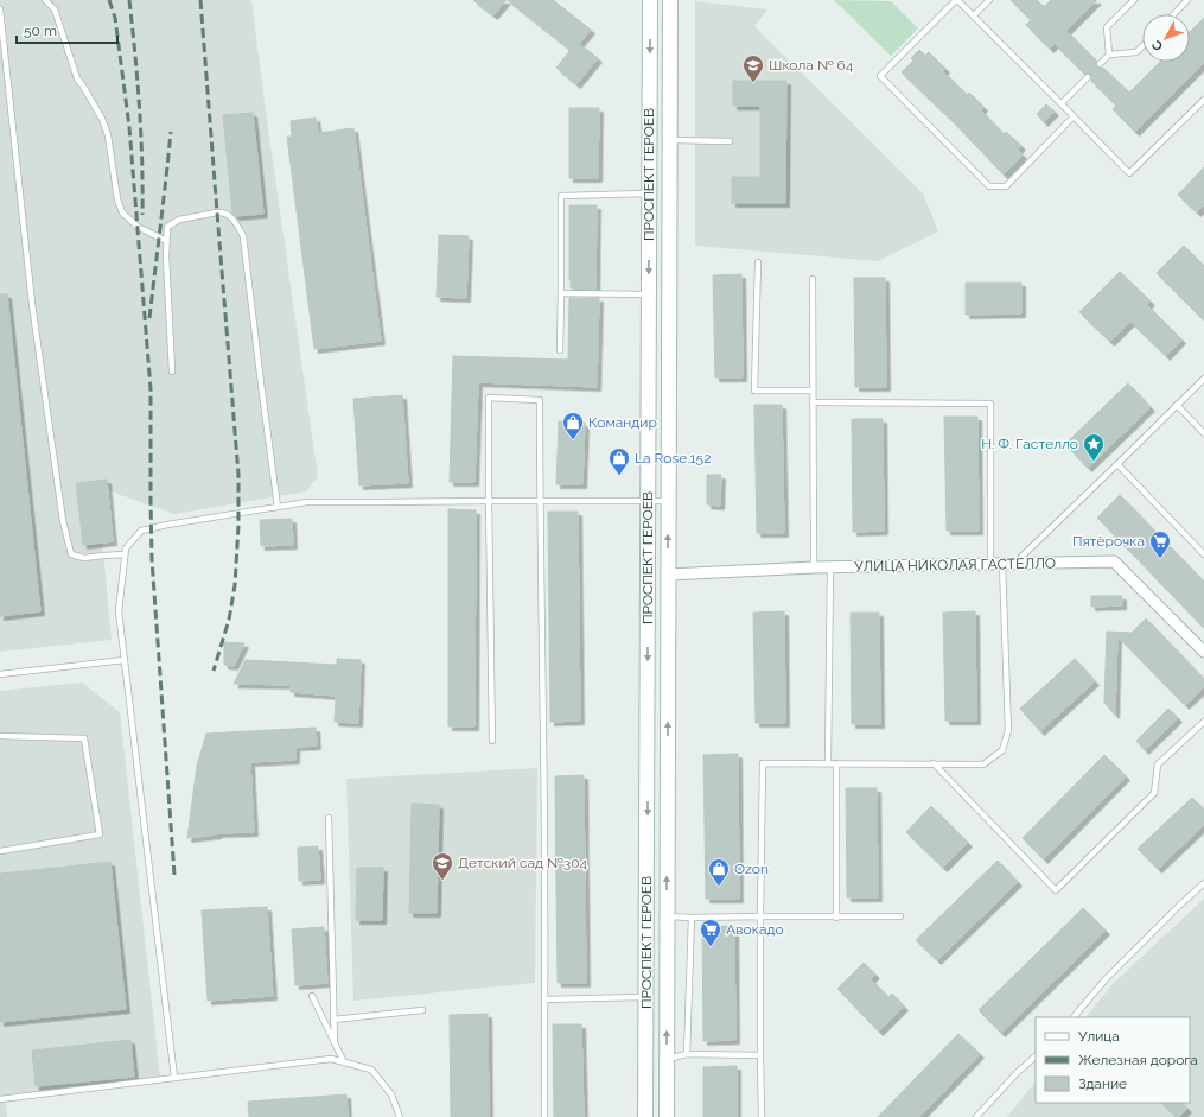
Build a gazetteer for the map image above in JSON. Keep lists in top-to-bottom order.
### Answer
{
  "streets": {
    "main road": ["ПРОСПЕКТ ГЕРОЕВ"],
    "street": ["УЛИЦА НИКОЛАЯ ГАСТЕЛЛО"]
  },
  "crossings": [
    ["ПРОСПЕКТ ГЕРОЕВ", "УЛИЦА НИКОЛАЯ ГАСТЕЛЛО"]
  ],
  "places": {
    "school or university": ["Школа № 64", "Детский сад №304"],
    "shop": ["Командир", "La Rose.152", "Ozon"],
    "place": ["Н. Ф. Гастелло"],
    "supermarket": ["Пятёрочка", "Авокадо"]
  },
  "legend": ["Улица", "Железная дорога", "Здание"],
  "scale_bar": "50 m",
  "north": "bottom left"
}
